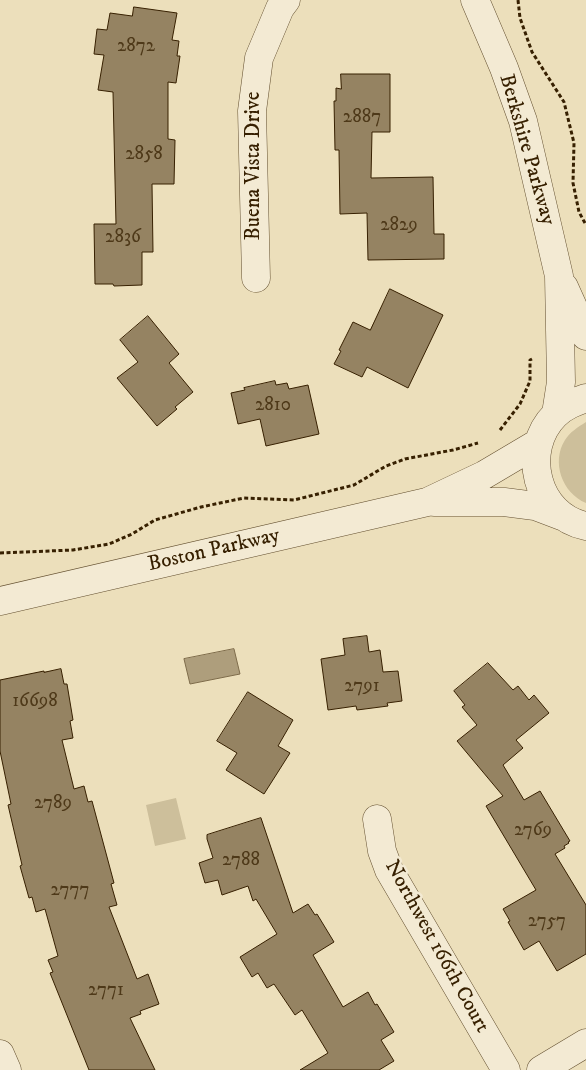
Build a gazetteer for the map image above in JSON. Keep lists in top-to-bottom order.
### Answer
{
  "streets": {
    "street": [
      "Berkshire Parkway",
      "Buena Vista Drive",
      "Boston Parkway",
      "Northwest 166th Court"
    ]
  },
  "house_numbers": [
    "2872",
    "2887",
    "2858",
    "2829",
    "2836",
    "2810",
    "2791",
    "16698",
    "2789",
    "2769",
    "2788",
    "2777",
    "2757",
    "2771"
  ]
}
